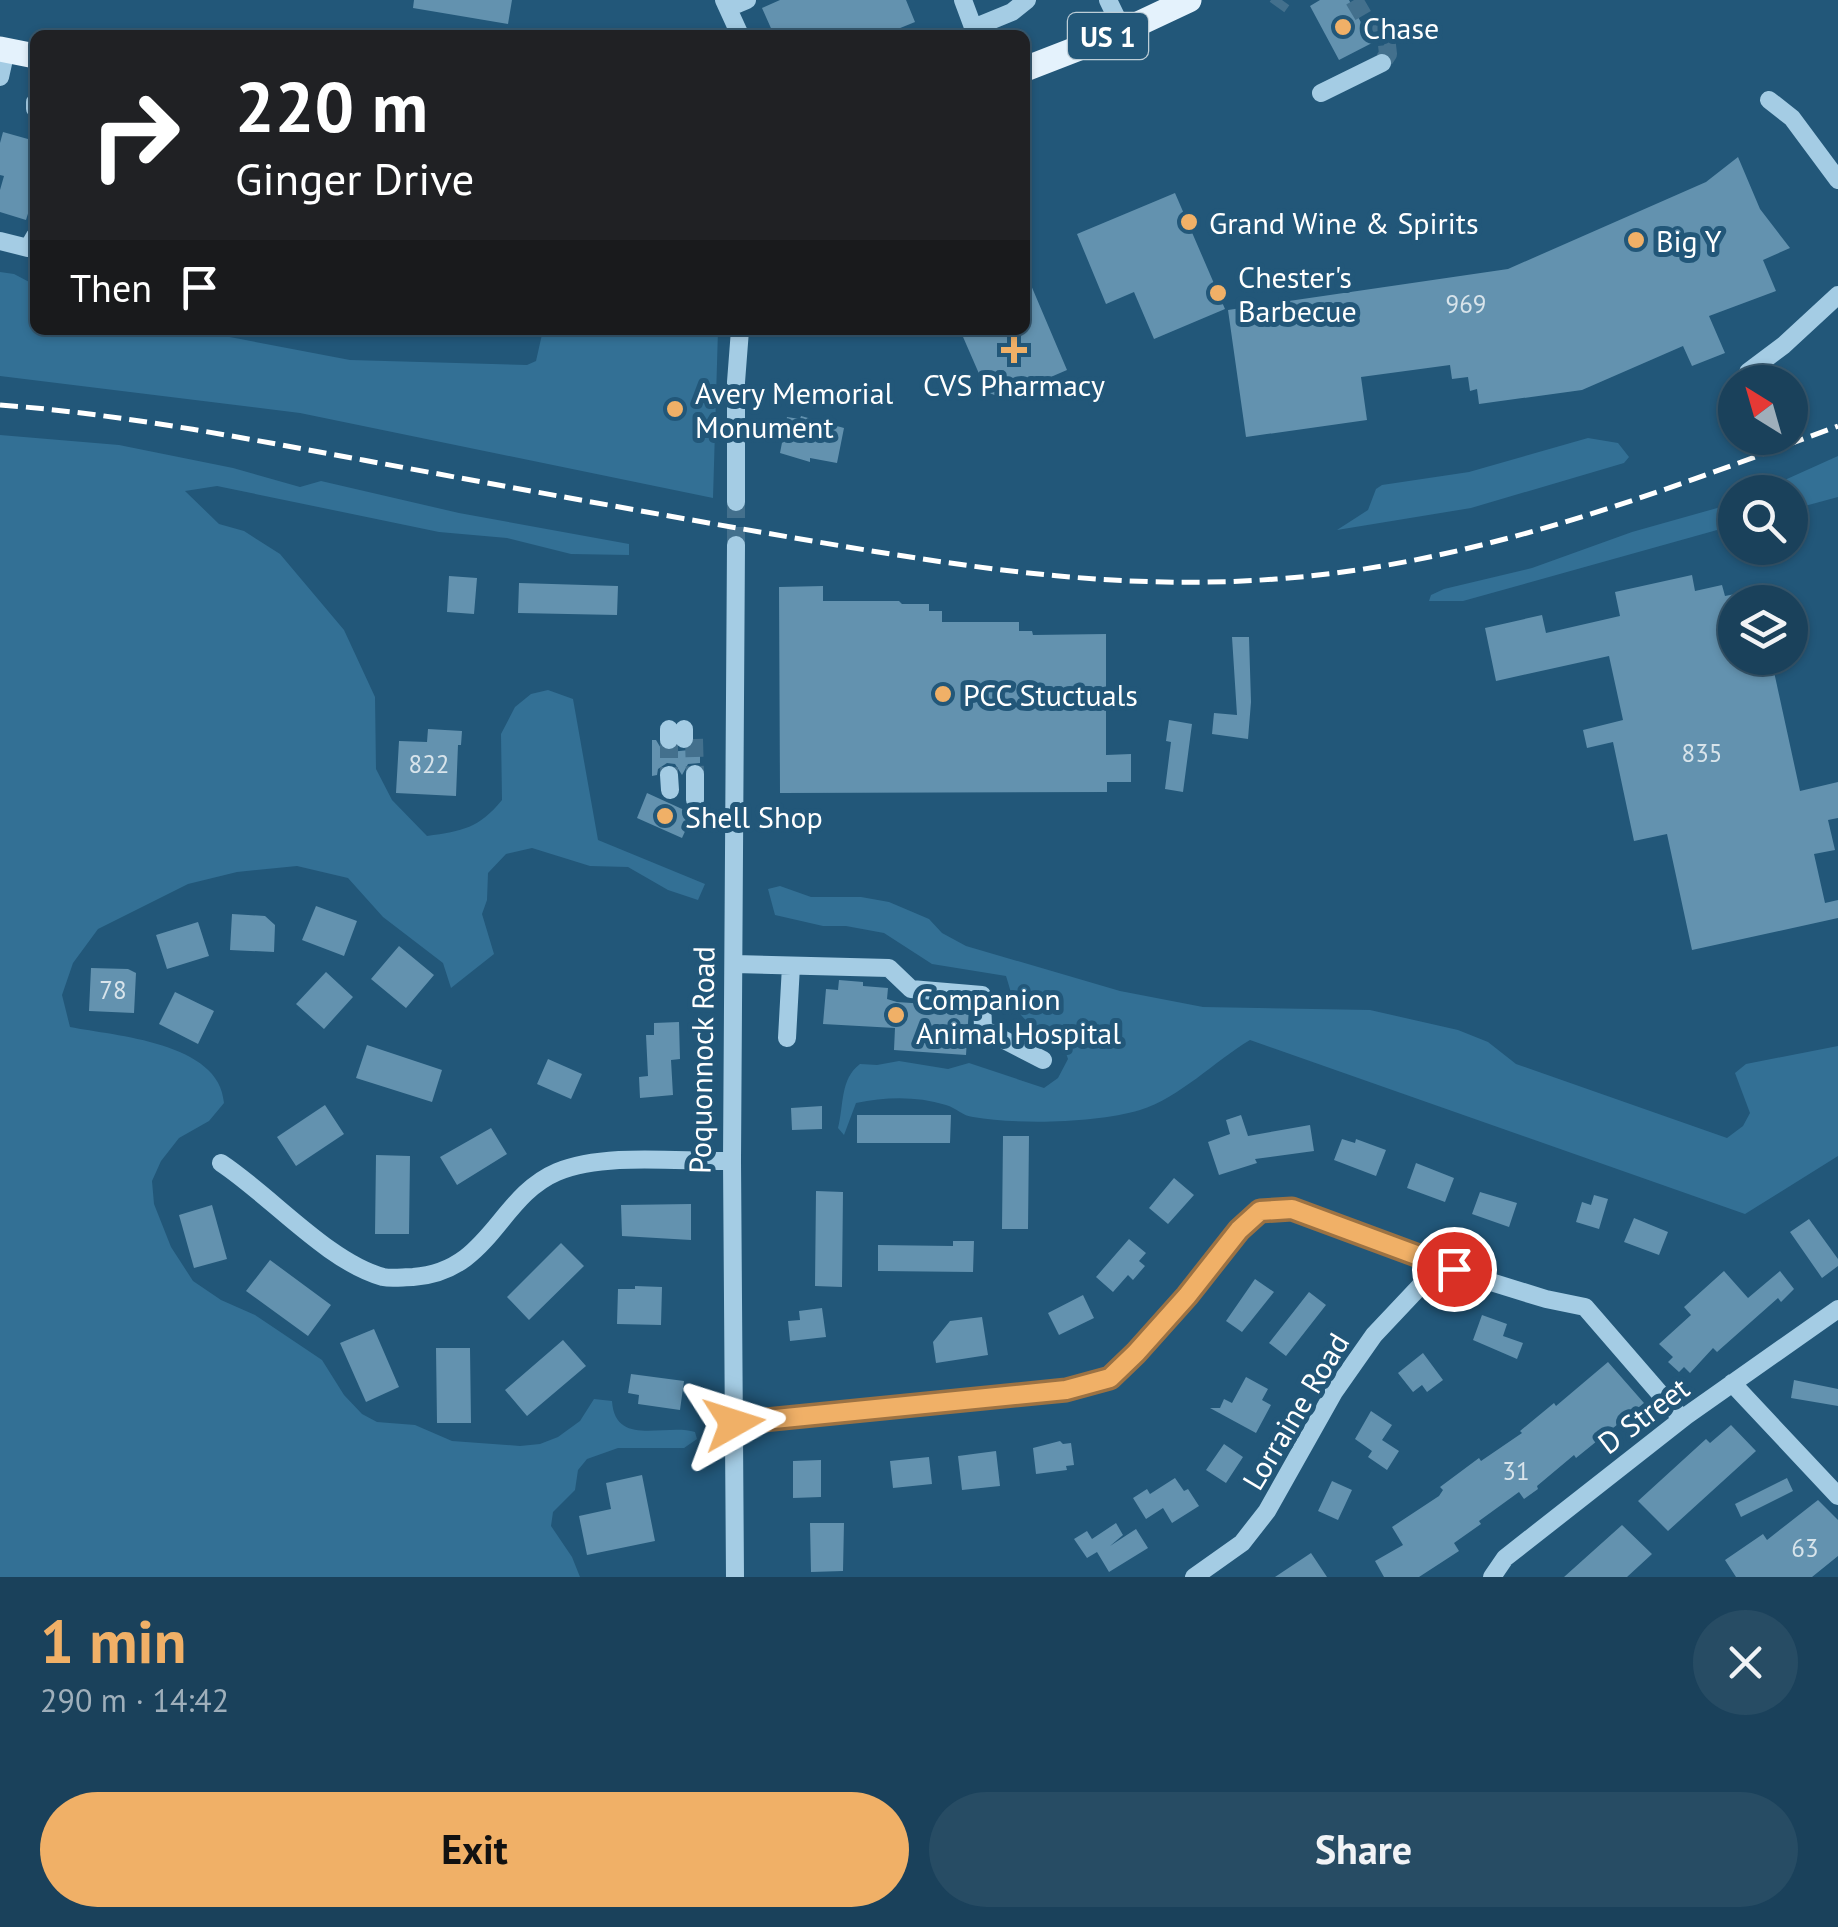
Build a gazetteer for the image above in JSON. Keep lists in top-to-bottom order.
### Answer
{
  "streets": {
    "main road": ["US 1"],
    "street": ["Poquonnock Road", "Lorraine Road", "D Street"]
  },
  "places": {
    "other": [
      "Chase",
      "Grand Wine & Spirits",
      "Big Y",
      "Chester's Barbecue",
      "Avery Memorial Monument",
      "PCC Stuctuals",
      "Shell Shop",
      "Companion Animal Hospital"
    ],
    "health": ["CVS Pharmacy"]
  },
  "house_numbers": [
    "969",
    "835",
    "822",
    "78",
    "31",
    "63"
  ],
  "north": "top left",
  "page": {
    "turn": ["220 m", "Ginger Drive"],
    "then": "Then",
    "heading": ["1 min", "290 m · 14:42"],
    "buttons": ["Exit", "Share"]
  }
}
